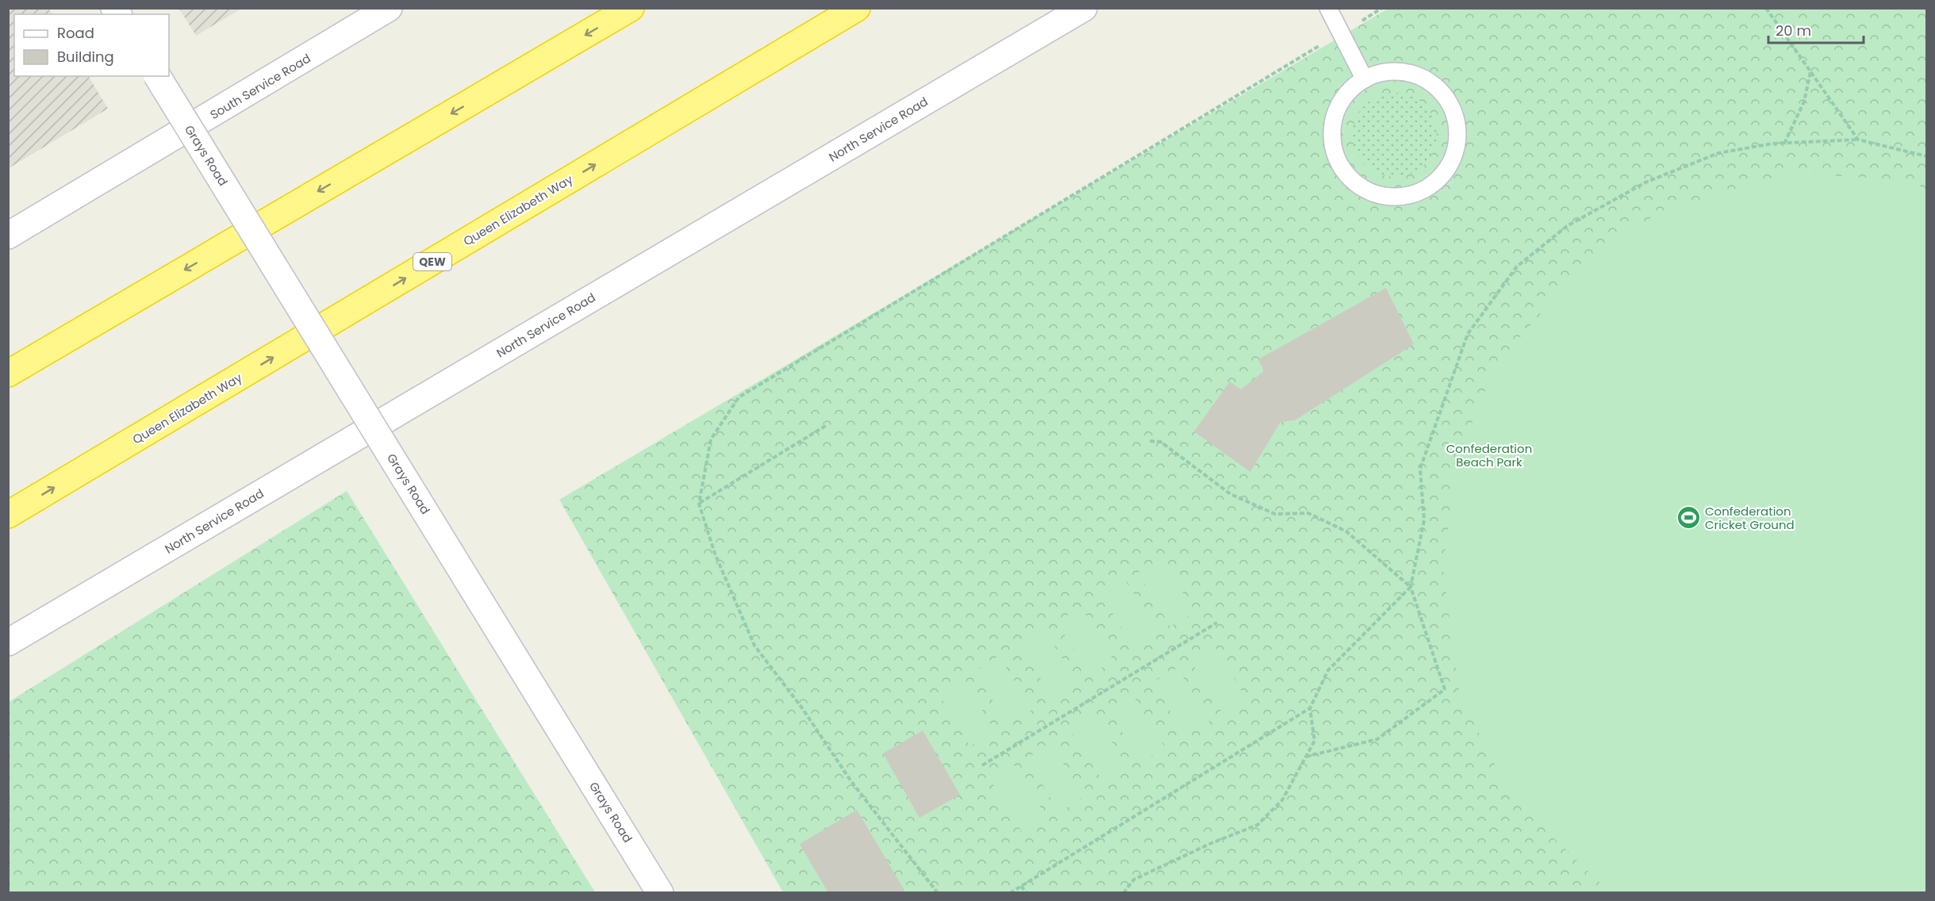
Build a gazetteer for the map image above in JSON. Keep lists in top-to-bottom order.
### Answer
{
  "streets": {
    "highway": ["Queen Elizabeth Way", "QEW"],
    "street": ["South Service Road", "North Service Road", "Grays Road"]
  },
  "parks": ["Confederation Beach Park"],
  "places": {
    "sports": ["Confederation Cricket Ground"]
  },
  "legend": ["Road", "Building"],
  "scale_bar": "20 m"
}
